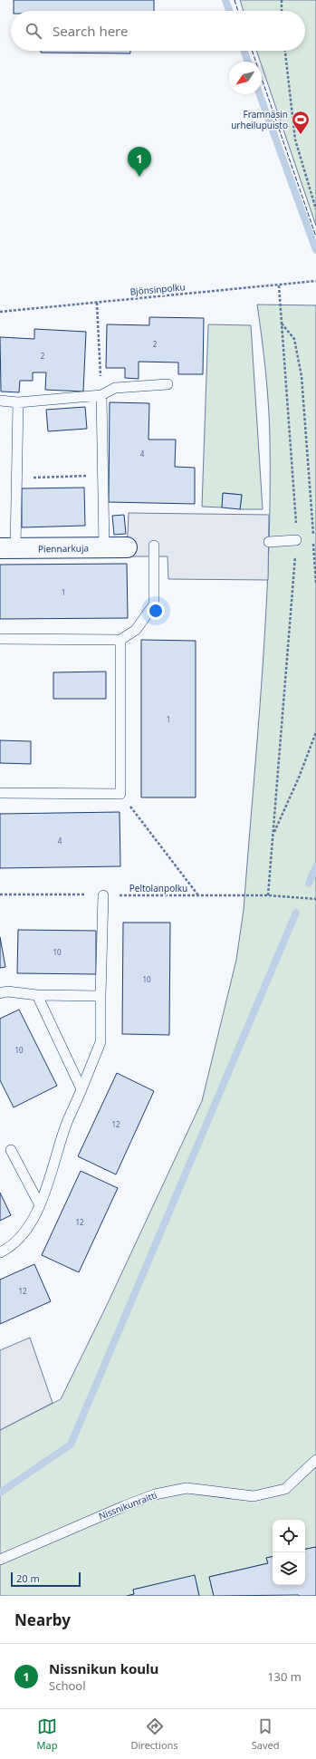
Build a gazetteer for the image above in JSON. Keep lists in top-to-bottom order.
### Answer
{
  "streets": {
    "street": ["Piennarkuja"],
    "lane": ["Nissnikunraitti"],
    "path": ["Bjönsinpolku", "Peltolanpolku"]
  },
  "places": {
    "sports": ["Framnäsin urheilupuisto"]
  },
  "house_numbers": [
    "2",
    "2",
    "4",
    "1",
    "1",
    "4",
    "10",
    "10",
    "10",
    "12",
    "12",
    "12"
  ],
  "scale_bar": "20 m",
  "north": "bottom left",
  "page": {
    "search": "Search here",
    "pins": "1",
    "scale": "20 m",
    "heading": "Nearby",
    "list": [
      {
        "mark": "1",
        "name": "Nissnikun koulu",
        "note": "School",
        "value": "130 m"
      }
    ],
    "nav": ["Map", "Directions", "Saved"]
  }
}
